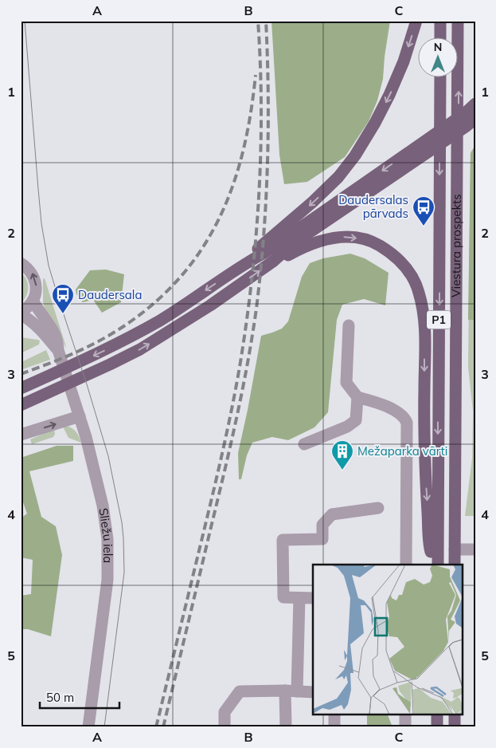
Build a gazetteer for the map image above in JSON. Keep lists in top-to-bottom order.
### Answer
{
  "streets": {
    "main road": ["Viestura prospekts", "P1"],
    "street": ["Sliežu iela"]
  },
  "places": {
    "bus stop": ["Daudersalas pārvads", "Daudersala"],
    "building": ["Mežaparka vārti"]
  },
  "scale_bar": "50 m",
  "north": "top",
  "grid": {
    "columns": ["A", "B", "C"],
    "rows": [
      "1",
      "2",
      "3",
      "4",
      "5"
    ]
  }
}
